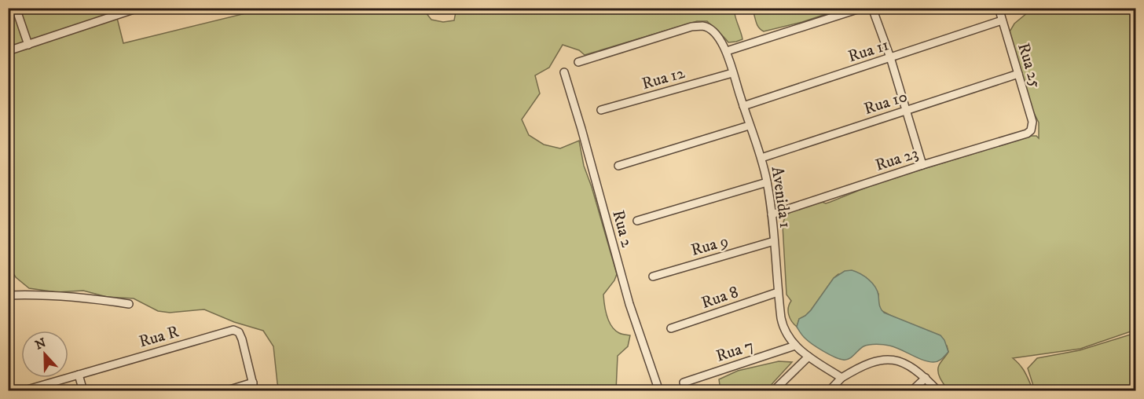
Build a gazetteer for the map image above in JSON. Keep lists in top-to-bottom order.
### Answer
{
  "streets": {
    "street": [
      "Rua 11",
      "Rua 25",
      "Rua 12",
      "Rua 10",
      "Rua 23",
      "Avenida 1",
      "Rua 2",
      "Rua 9",
      "Rua 8",
      "Rua R",
      "Rua 7"
    ]
  },
  "crossings": [
    ["Rua 11", "Rua 25"],
    ["Rua 11", "Avenida 1"],
    ["Rua 25", "Rua 10"],
    ["Rua 25", "Rua 23"],
    ["Rua 12", "Avenida 1"],
    ["Rua 10", "Avenida 1"],
    ["Rua 23", "Avenida 1"],
    ["Avenida 1", "Rua 9"],
    ["Avenida 1", "Rua 8"],
    ["Avenida 1", "Rua 7"]
  ],
  "north": "top"
}
